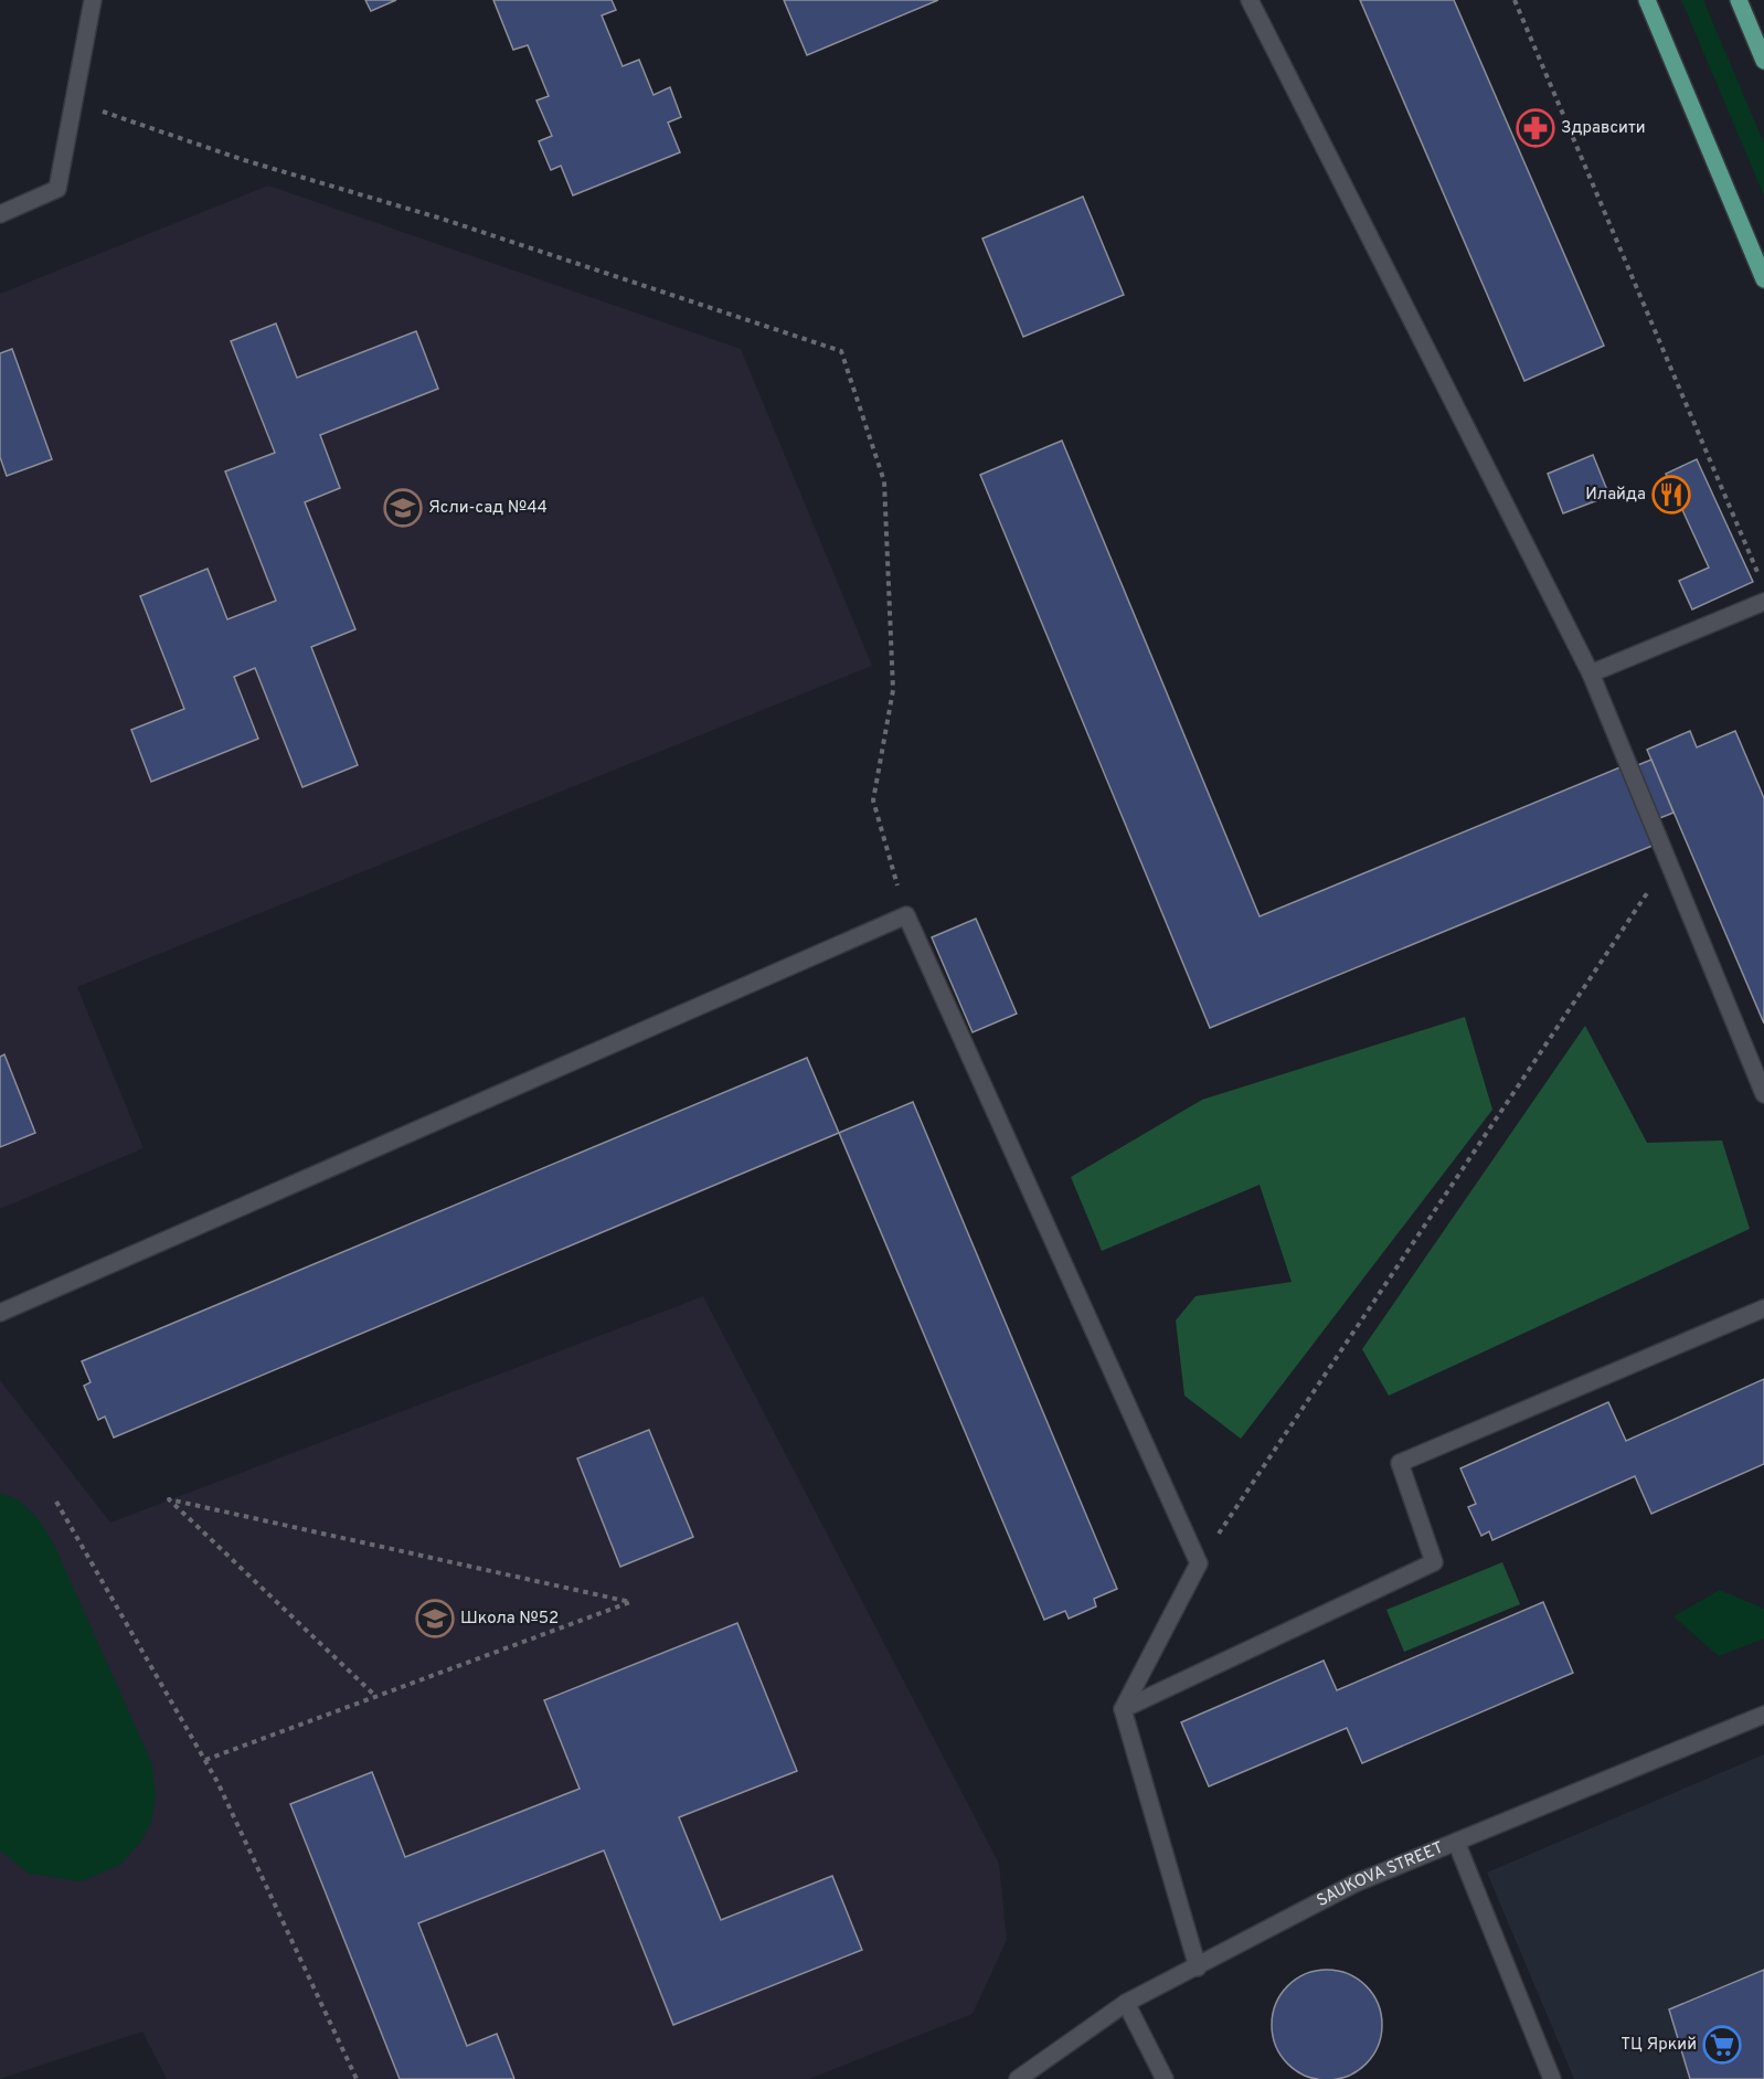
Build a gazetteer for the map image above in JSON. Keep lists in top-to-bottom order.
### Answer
{
  "streets": {
    "street": ["SAUKOVA STREET"]
  },
  "places": {
    "pharmacy": ["Здравсити"],
    "restaurant": ["Илайда"],
    "school or university": ["Ясли-сад №44", "Школа №52"],
    "supermarket": ["ТЦ Яркий"]
  }
}
